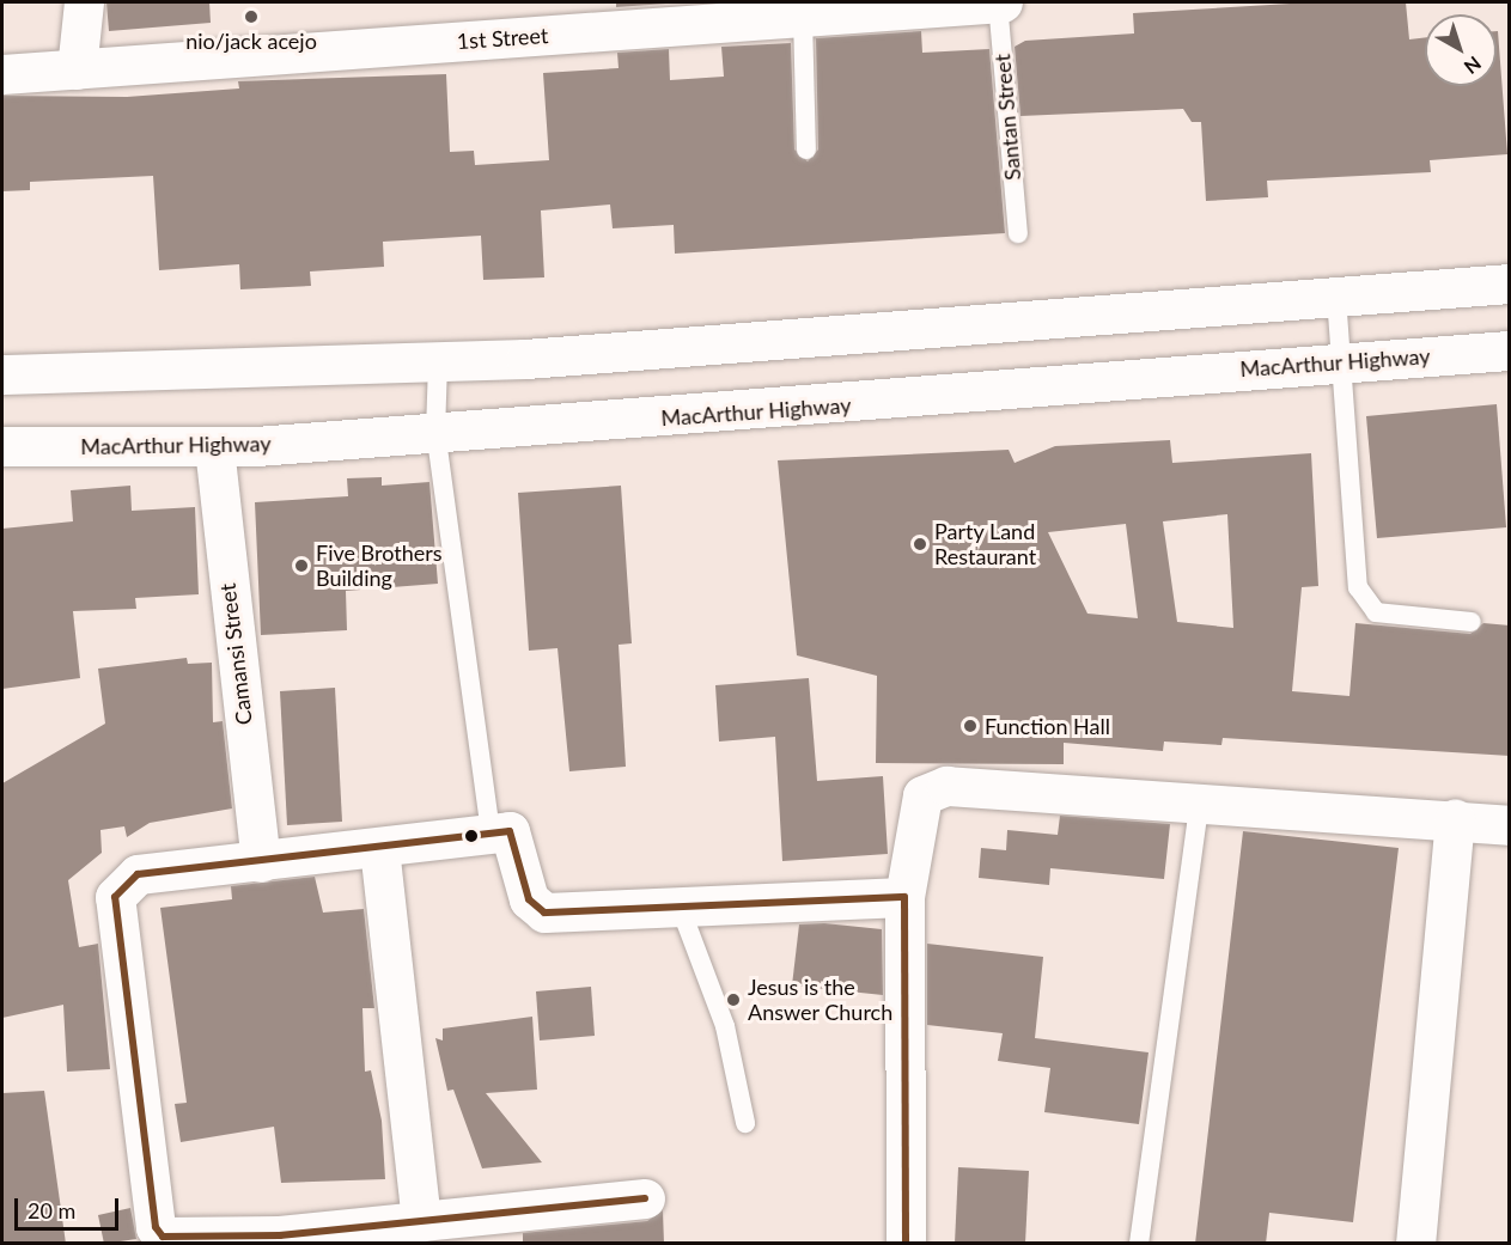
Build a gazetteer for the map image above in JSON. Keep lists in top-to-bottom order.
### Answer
{
  "streets": {
    "main road": ["1st Street", "MacArthur Highway", "Camansi Street"],
    "lane": ["Santan Street"]
  },
  "crossings": [
    ["1st Street", "Santan Street"],
    ["MacArthur Highway", "Camansi Street"]
  ],
  "places": [
    "nio/jack acejo",
    "Party Land Restaurant",
    "Five Brothers Building",
    "Function Hall",
    "Jesus is the Answer Church"
  ],
  "scale_bar": "20 m",
  "north": "bottom right"
}
